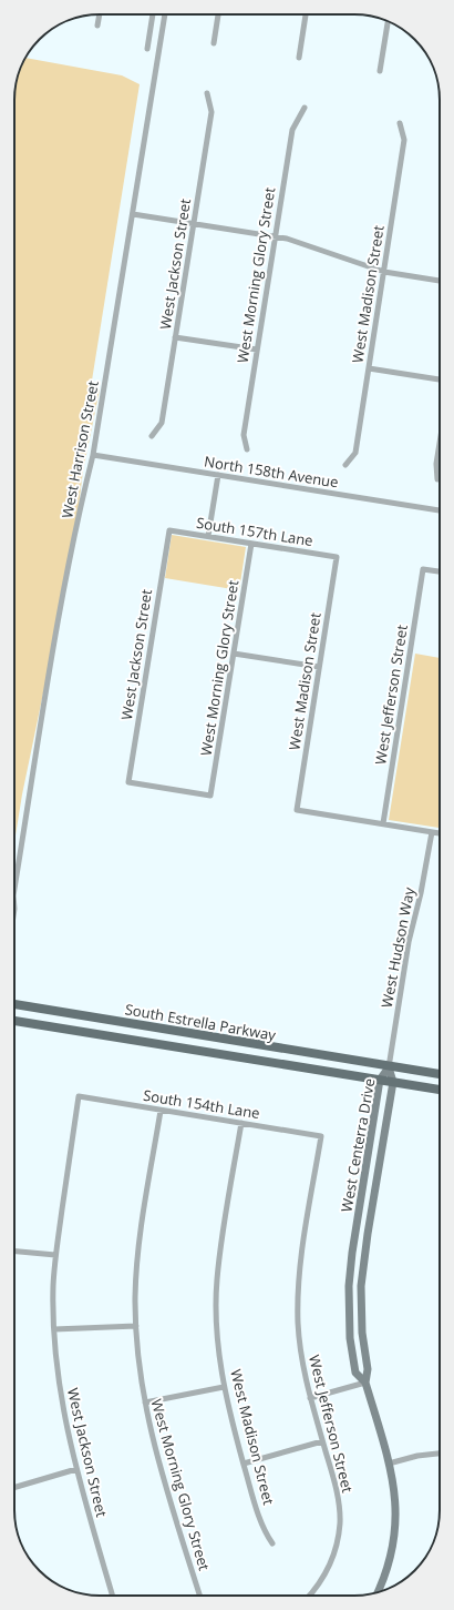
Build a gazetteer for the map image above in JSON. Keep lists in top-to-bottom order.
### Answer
{
  "streets": {
    "main road": ["South Estrella Parkway"],
    "street": [
      "West Jackson Street",
      "West Morning Glory Street",
      "West Madison Street",
      "West Harrison Street",
      "North 158th Avenue",
      "South 157th Lane",
      "West Jefferson Street",
      "West Hudson Way",
      "South 154th Lane",
      "West Centerra Drive"
    ]
  },
  "crossings": [
    ["West Jackson Street", "West Morning Glory Street"],
    ["West Jackson Street", "South 157th Lane"],
    ["West Jackson Street", "South 154th Lane"],
    ["West Morning Glory Street", "South 157th Lane"],
    ["West Morning Glory Street", "South 154th Lane"],
    ["West Madison Street", "South 157th Lane"],
    ["West Madison Street", "West Jefferson Street"],
    ["West Madison Street", "South 154th Lane"],
    ["West Harrison Street", "North 158th Avenue"],
    ["West Jefferson Street", "South 154th Lane"],
    ["West Hudson Way", "South Estrella Parkway"],
    ["West Hudson Way", "West Centerra Drive"],
    ["South Estrella Parkway", "West Centerra Drive"]
  ]
}
